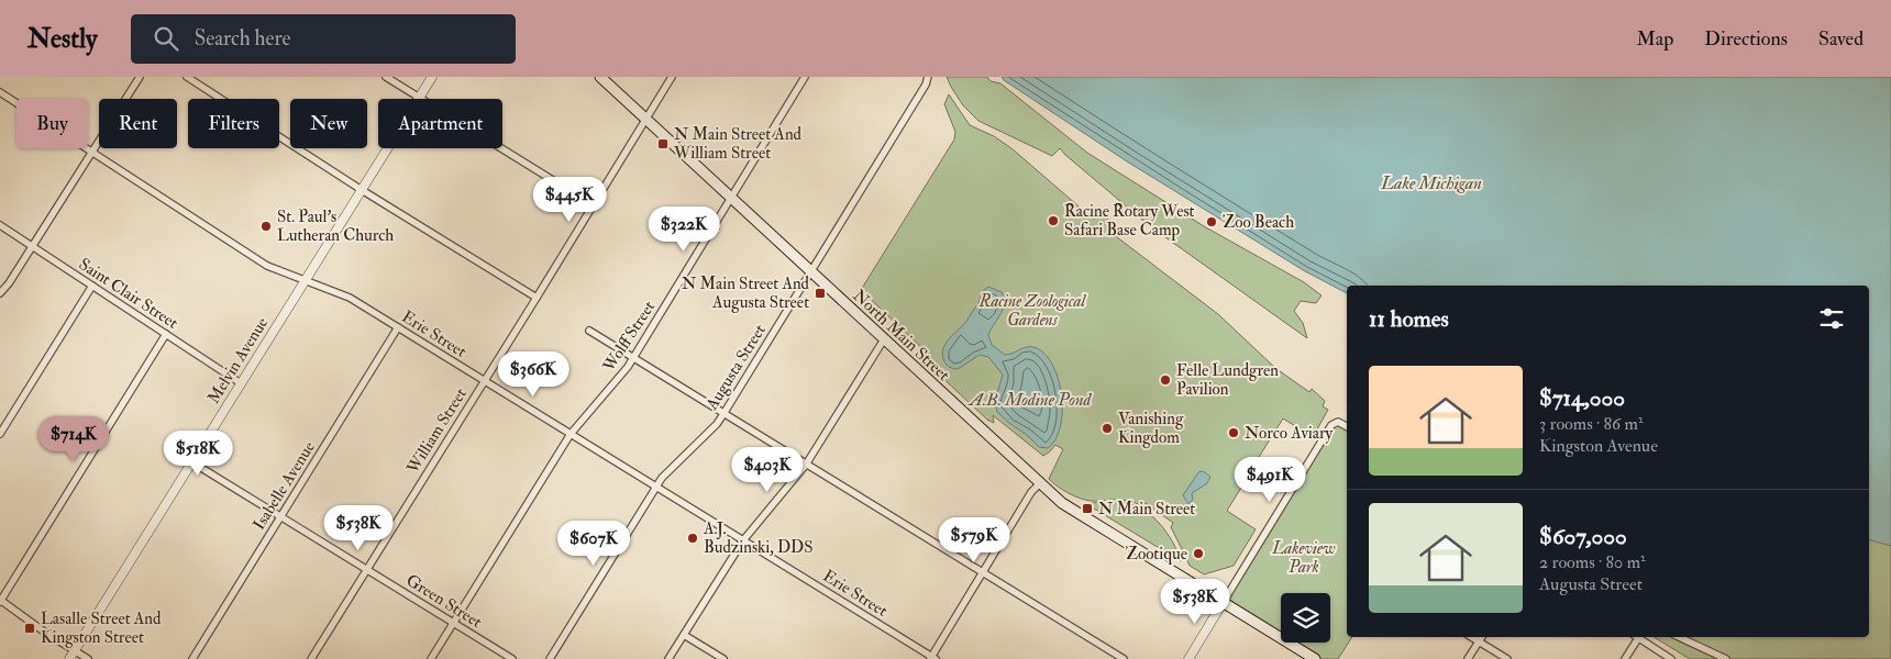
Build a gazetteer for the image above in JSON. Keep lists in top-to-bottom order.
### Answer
{
  "streets": {
    "main road": ["North Main Street"],
    "street": [
      "Saint Clair Street",
      "Erie Street",
      "Wolff Street",
      "Melvin Avenue",
      "Augusta Street",
      "William Street",
      "Isabelle Avenue",
      "Green Street"
    ]
  },
  "crossings": [
    ["Saint Clair Street", "Melvin Avenue"],
    ["Erie Street", "Wolff Street"],
    ["Erie Street", "Melvin Avenue"],
    ["Erie Street", "Augusta Street"],
    ["Erie Street", "William Street"],
    ["Erie Street", "Isabelle Avenue"],
    ["North Main Street", "Wolff Street"],
    ["North Main Street", "Augusta Street"],
    ["North Main Street", "William Street"],
    ["Wolff Street", "Green Street"],
    ["Melvin Avenue", "Green Street"],
    ["William Street", "Green Street"],
    ["Isabelle Avenue", "Green Street"]
  ],
  "water": ["Lake Michigan", "A.B. Modine Pond"],
  "parks": ["Racine Zoological Gardens", "Lakeview Park"],
  "places": {
    "transit": [
      "N Main Street And William Street",
      "N Main Street And Augusta Street",
      "N Main Street",
      "Lasalle Street And Kingston Street"
    ],
    "other": [
      "Racine Rotary West Safari Base Camp",
      "Zoo Beach",
      "St. Paul's Lutheran Church",
      "Felle Lundgren Pavilion",
      "Vanishing Kingdom",
      "Norco Aviary",
      "A.J. Budzinski, DDS",
      "Zootique"
    ]
  },
  "page": {
    "header": "Nestly",
    "search": "Search here",
    "nav": ["Map", "Directions", "Saved"],
    "chip": [
      "Buy",
      "Rent",
      "Filters",
      "New",
      "Apartment"
    ],
    "price": [
      "$445K",
      "$322K",
      "$366K",
      "$714K",
      "$518K",
      "$403K",
      "$491K",
      "$538K",
      "$579K",
      "$607K",
      "$538K"
    ],
    "heading": "11 homes",
    "list": [
      {
        "name": "$714,000",
        "note": "3 rooms · 86 m² · Kingston Avenue"
      },
      {
        "name": "$607,000",
        "note": "2 rooms · 80 m² · Augusta Street"
      }
    ]
  }
}
